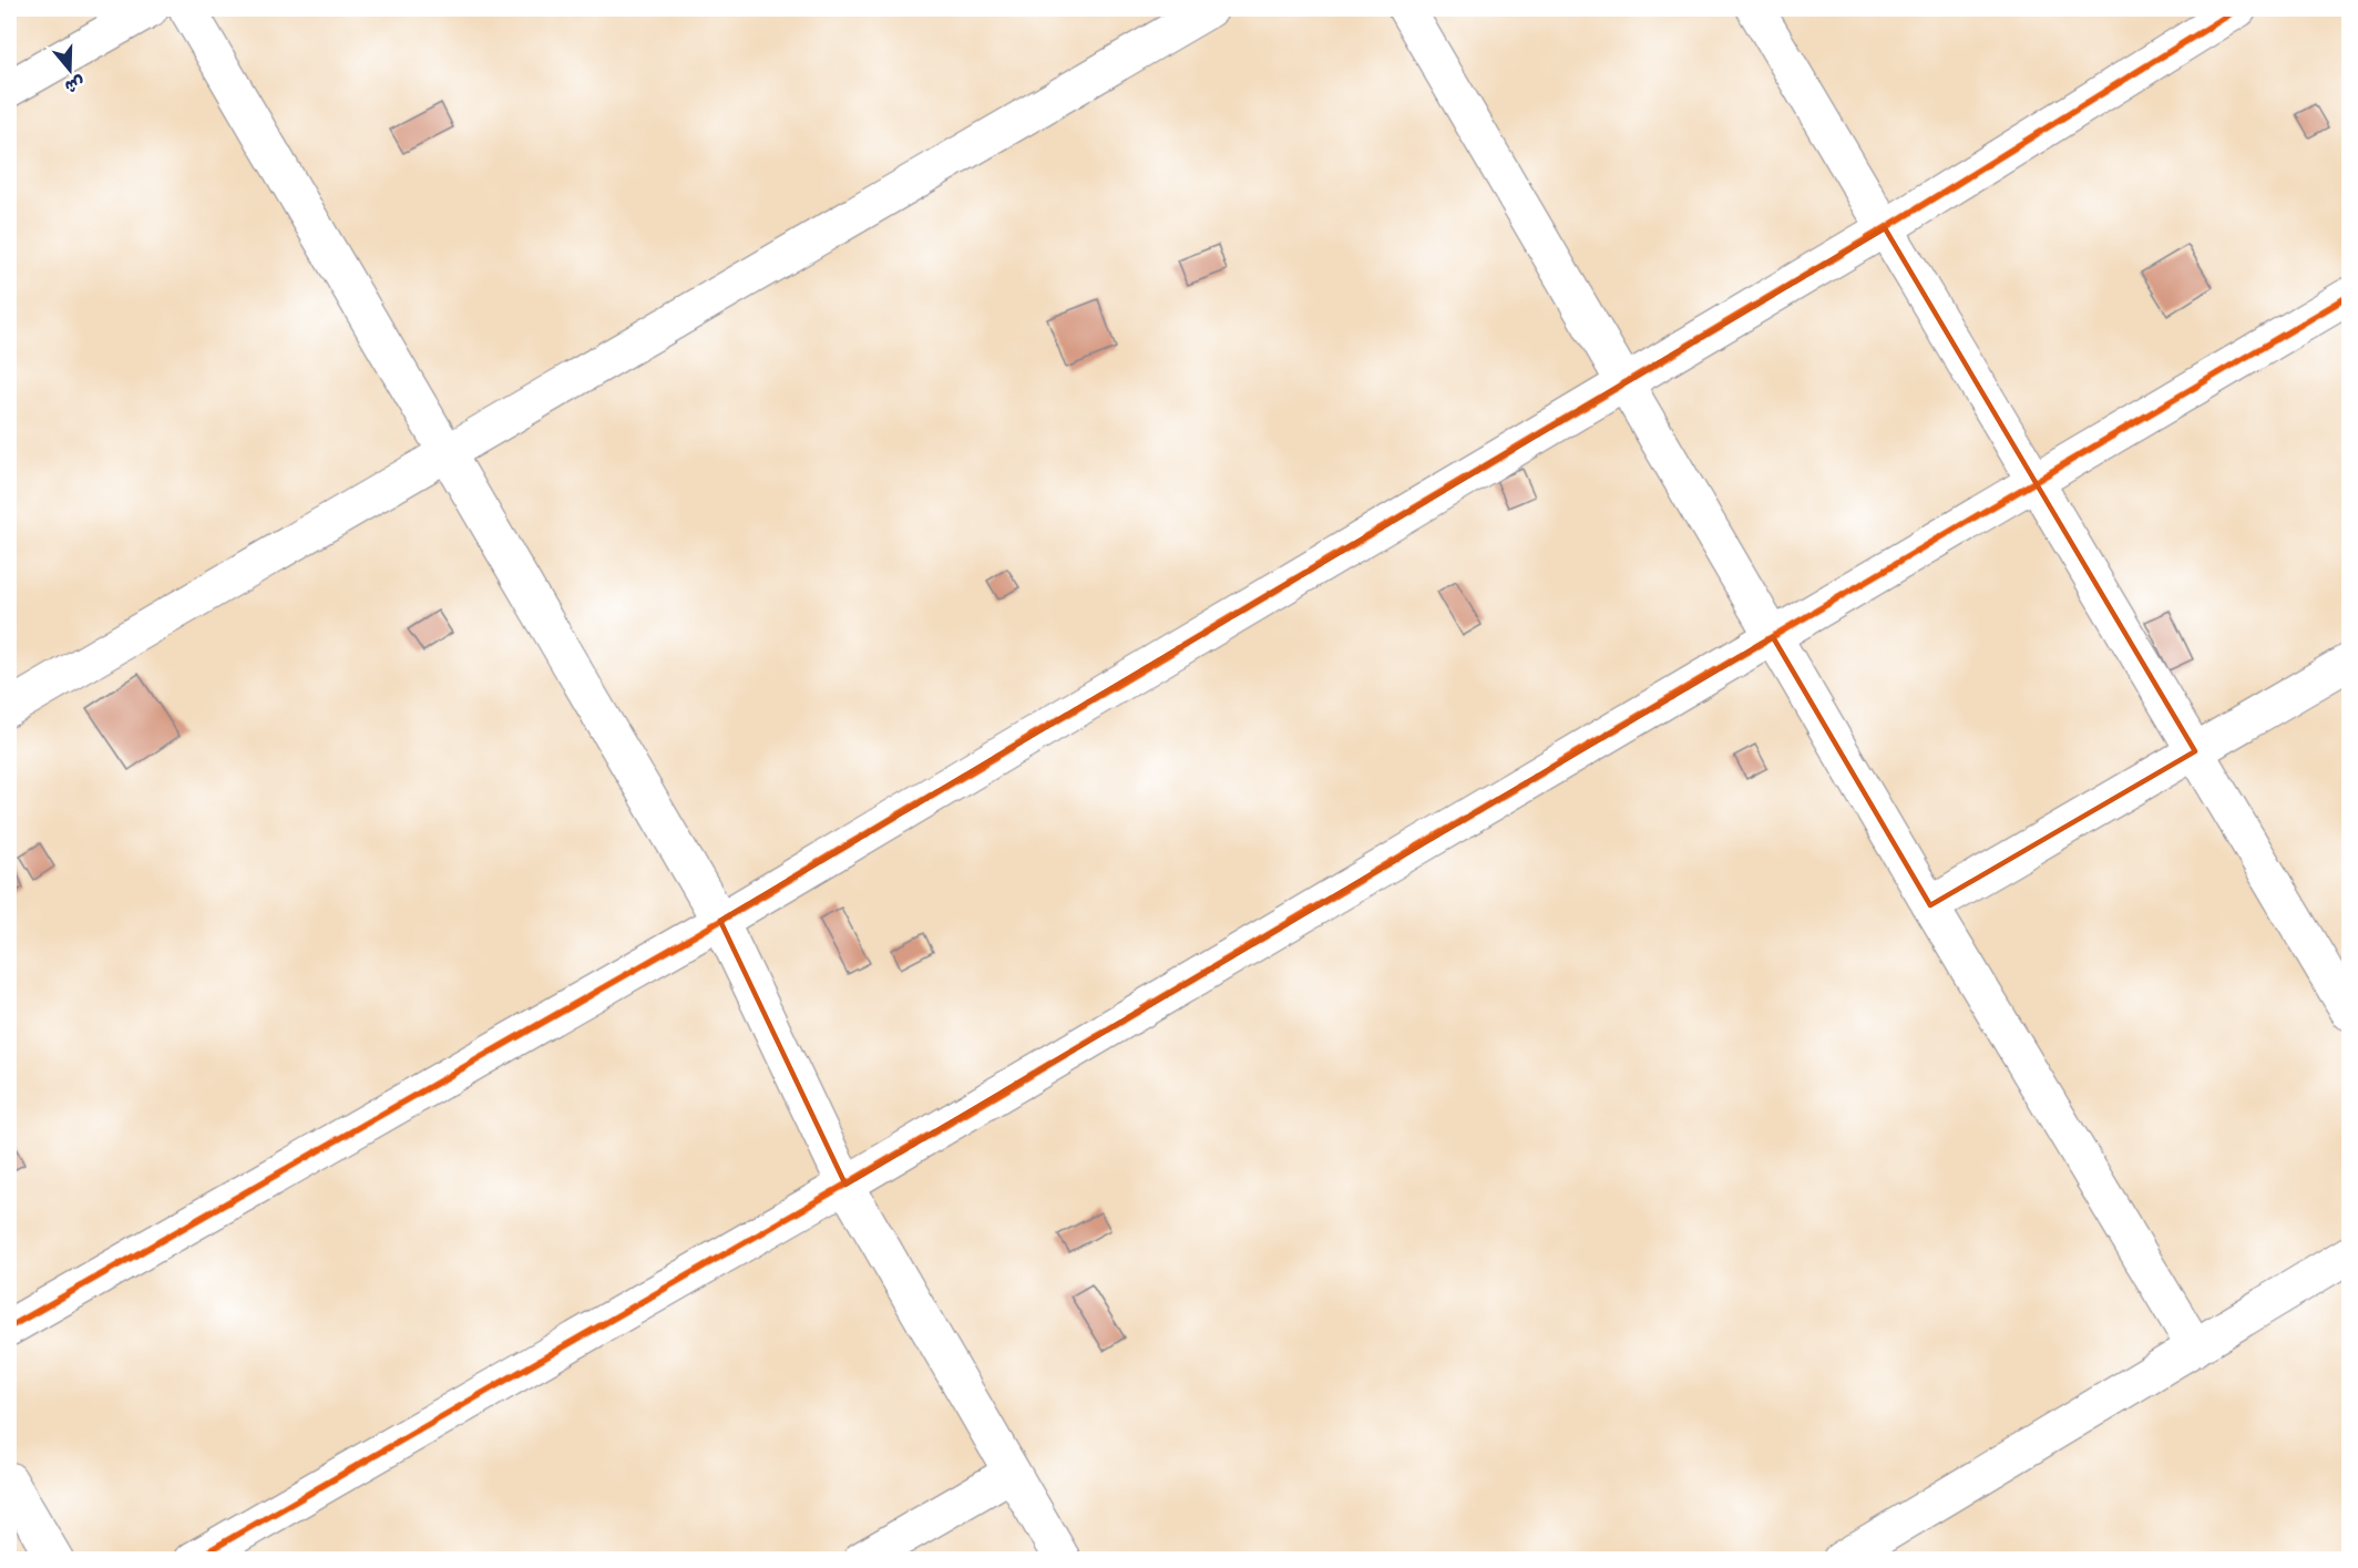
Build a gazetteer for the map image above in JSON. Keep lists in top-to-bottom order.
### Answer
{
  "north": "bottom"
}
